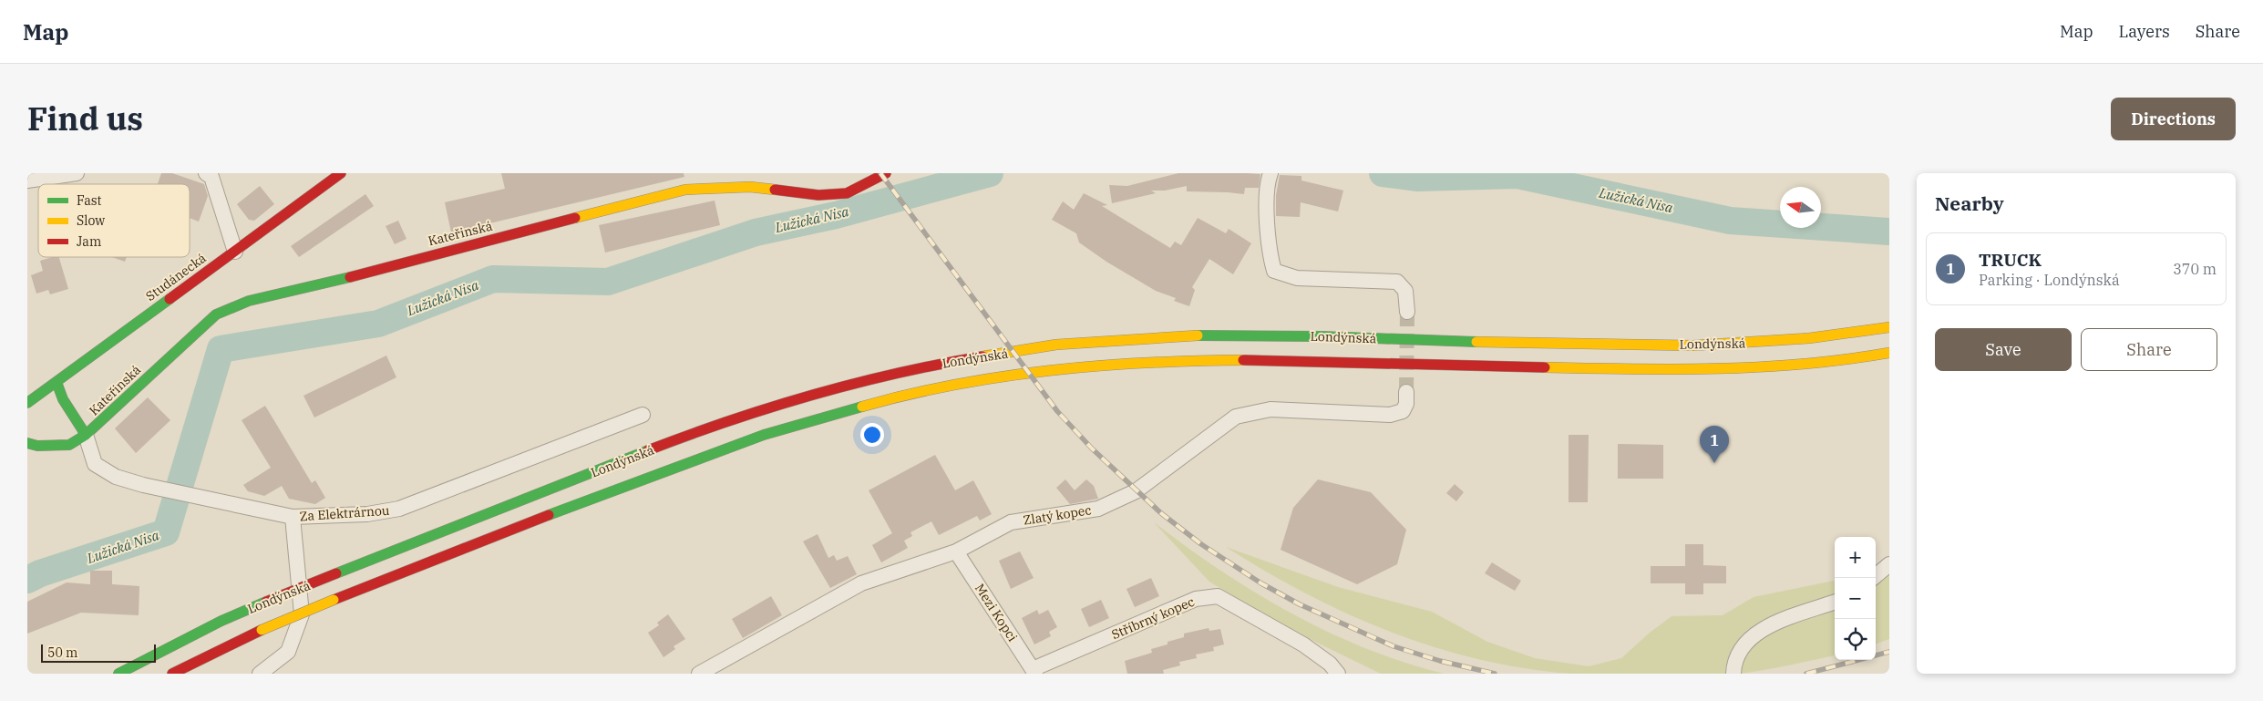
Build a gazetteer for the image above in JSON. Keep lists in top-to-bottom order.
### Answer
{
  "streets": {
    "main road": ["Kateřinská", "Studánecká", "Londýnská"],
    "street": [
      "Za Elektrárnou",
      "Zlatý kopec",
      "Mezi Kopci",
      "Stříbrný kopec"
    ]
  },
  "crossings": [
    ["Kateřinská", "Studánecká"],
    ["Kateřinská", "Za Elektrárnou"],
    ["Zlatý kopec", "Mezi Kopci"],
    ["Mezi Kopci", "Stříbrný kopec"]
  ],
  "water": ["Lužická Nisa"],
  "legend": ["Fast", "Slow", "Jam"],
  "scale_bar": "50 m",
  "north": "left",
  "page": {
    "header": "Map",
    "nav": ["Map", "Layers", "Share"],
    "title": "Find us",
    "buttons": [
      "Directions",
      ["Save", "Share"]
    ],
    "heading": "Nearby",
    "list": [
      {
        "mark": "1",
        "name": "TRUCK",
        "note": "Parking · Londýnská",
        "value": "370 m"
      }
    ],
    "pins": "1",
    "map_buttons": ["+", "−"],
    "scale": "50 m"
  }
}
